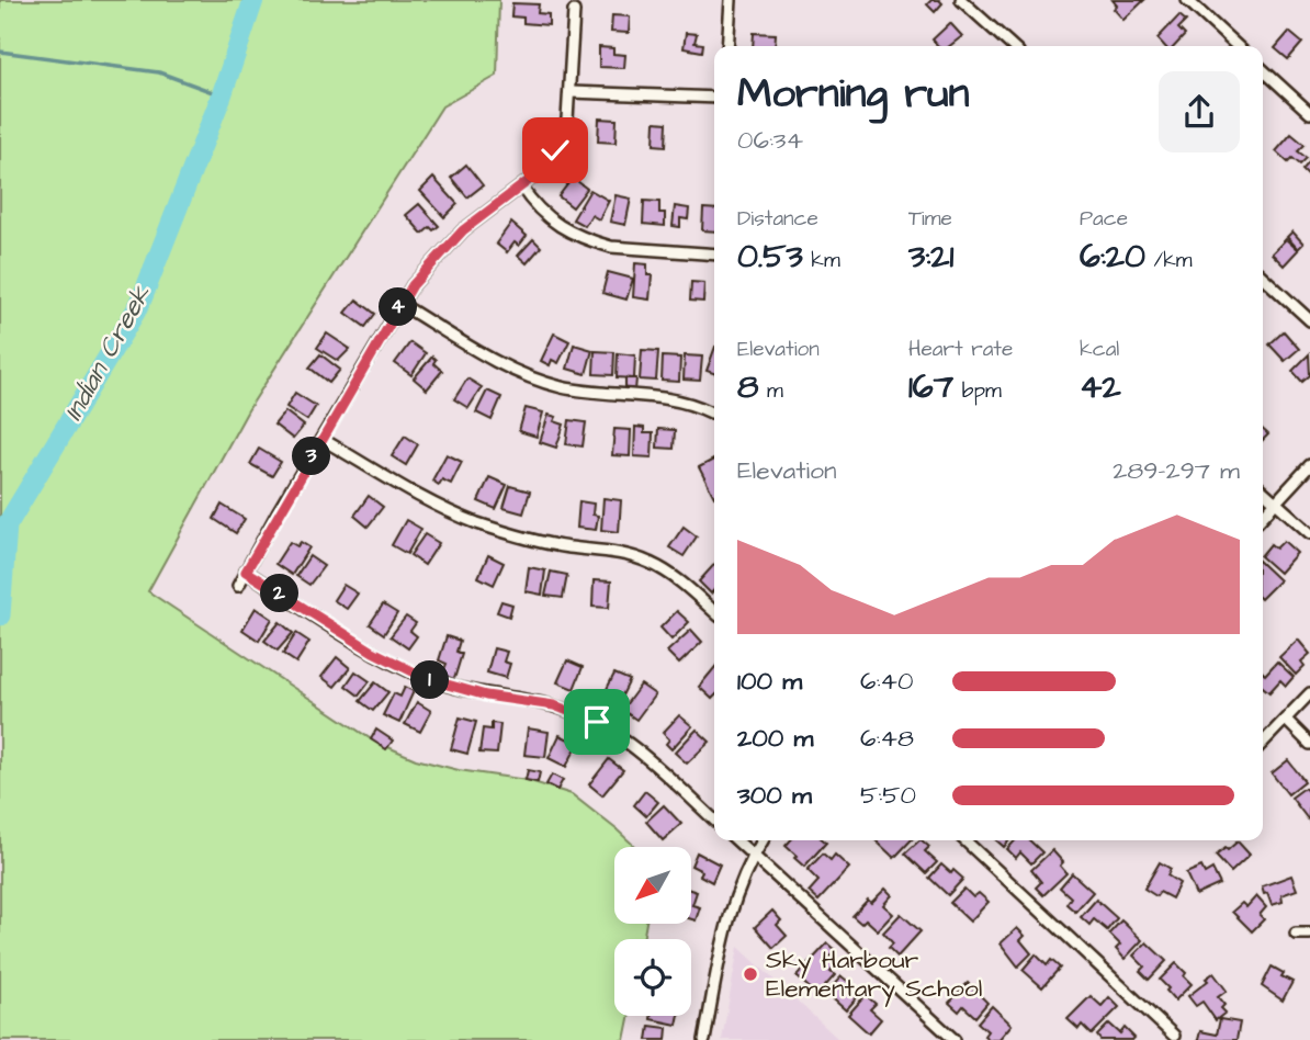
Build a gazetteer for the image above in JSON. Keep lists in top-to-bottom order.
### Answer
{
  "water": ["Indian Creek"],
  "places": ["Sky Harbour Elementary School"],
  "north": "bottom left",
  "page": {
    "heading": ["Morning run", "06:34"],
    "stats": [
      ["Distance", "0.53 km"],
      ["Time", "3:21"],
      ["Pace", "6:20 /km"],
      ["Elevation", "8 m"],
      ["Heart rate", "167 bpm"],
      ["kcal", "42"]
    ],
    "pins": [
      "4",
      "3",
      "2",
      "1"
    ],
    "chart": ["Elevation", "289–297 m"],
    "list": [
      {
        "name": "100 m",
        "note": "6:40"
      },
      {
        "name": "200 m",
        "note": "6:48"
      },
      {
        "name": "300 m",
        "note": "5:50"
      }
    ]
  }
}
